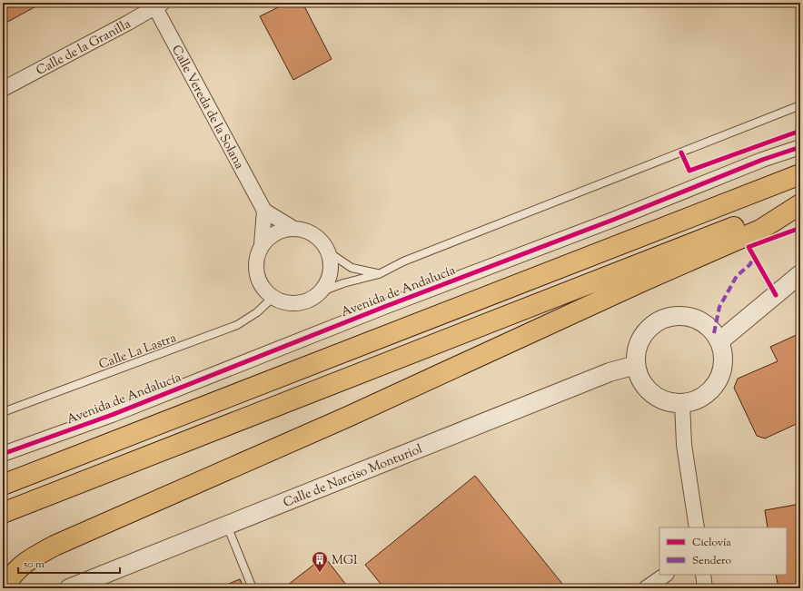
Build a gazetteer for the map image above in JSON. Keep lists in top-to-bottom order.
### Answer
{
  "streets": {
    "street": [
      "Calle de la Granilla",
      "Calle Vereda de la Solana",
      "Avenida de Andalucía",
      "Calle de Narciso Monturiol"
    ],
    "lane": ["Calle La Lastra"]
  },
  "crossings": [
    ["Calle de la Granilla", "Calle Vereda de la Solana"],
    ["Avenida de Andalucía", "Calle La Lastra"]
  ],
  "places": {
    "building": ["MGI"]
  },
  "legend": ["Ciclovía", "Sendero"],
  "scale_bar": "50 m"
}
